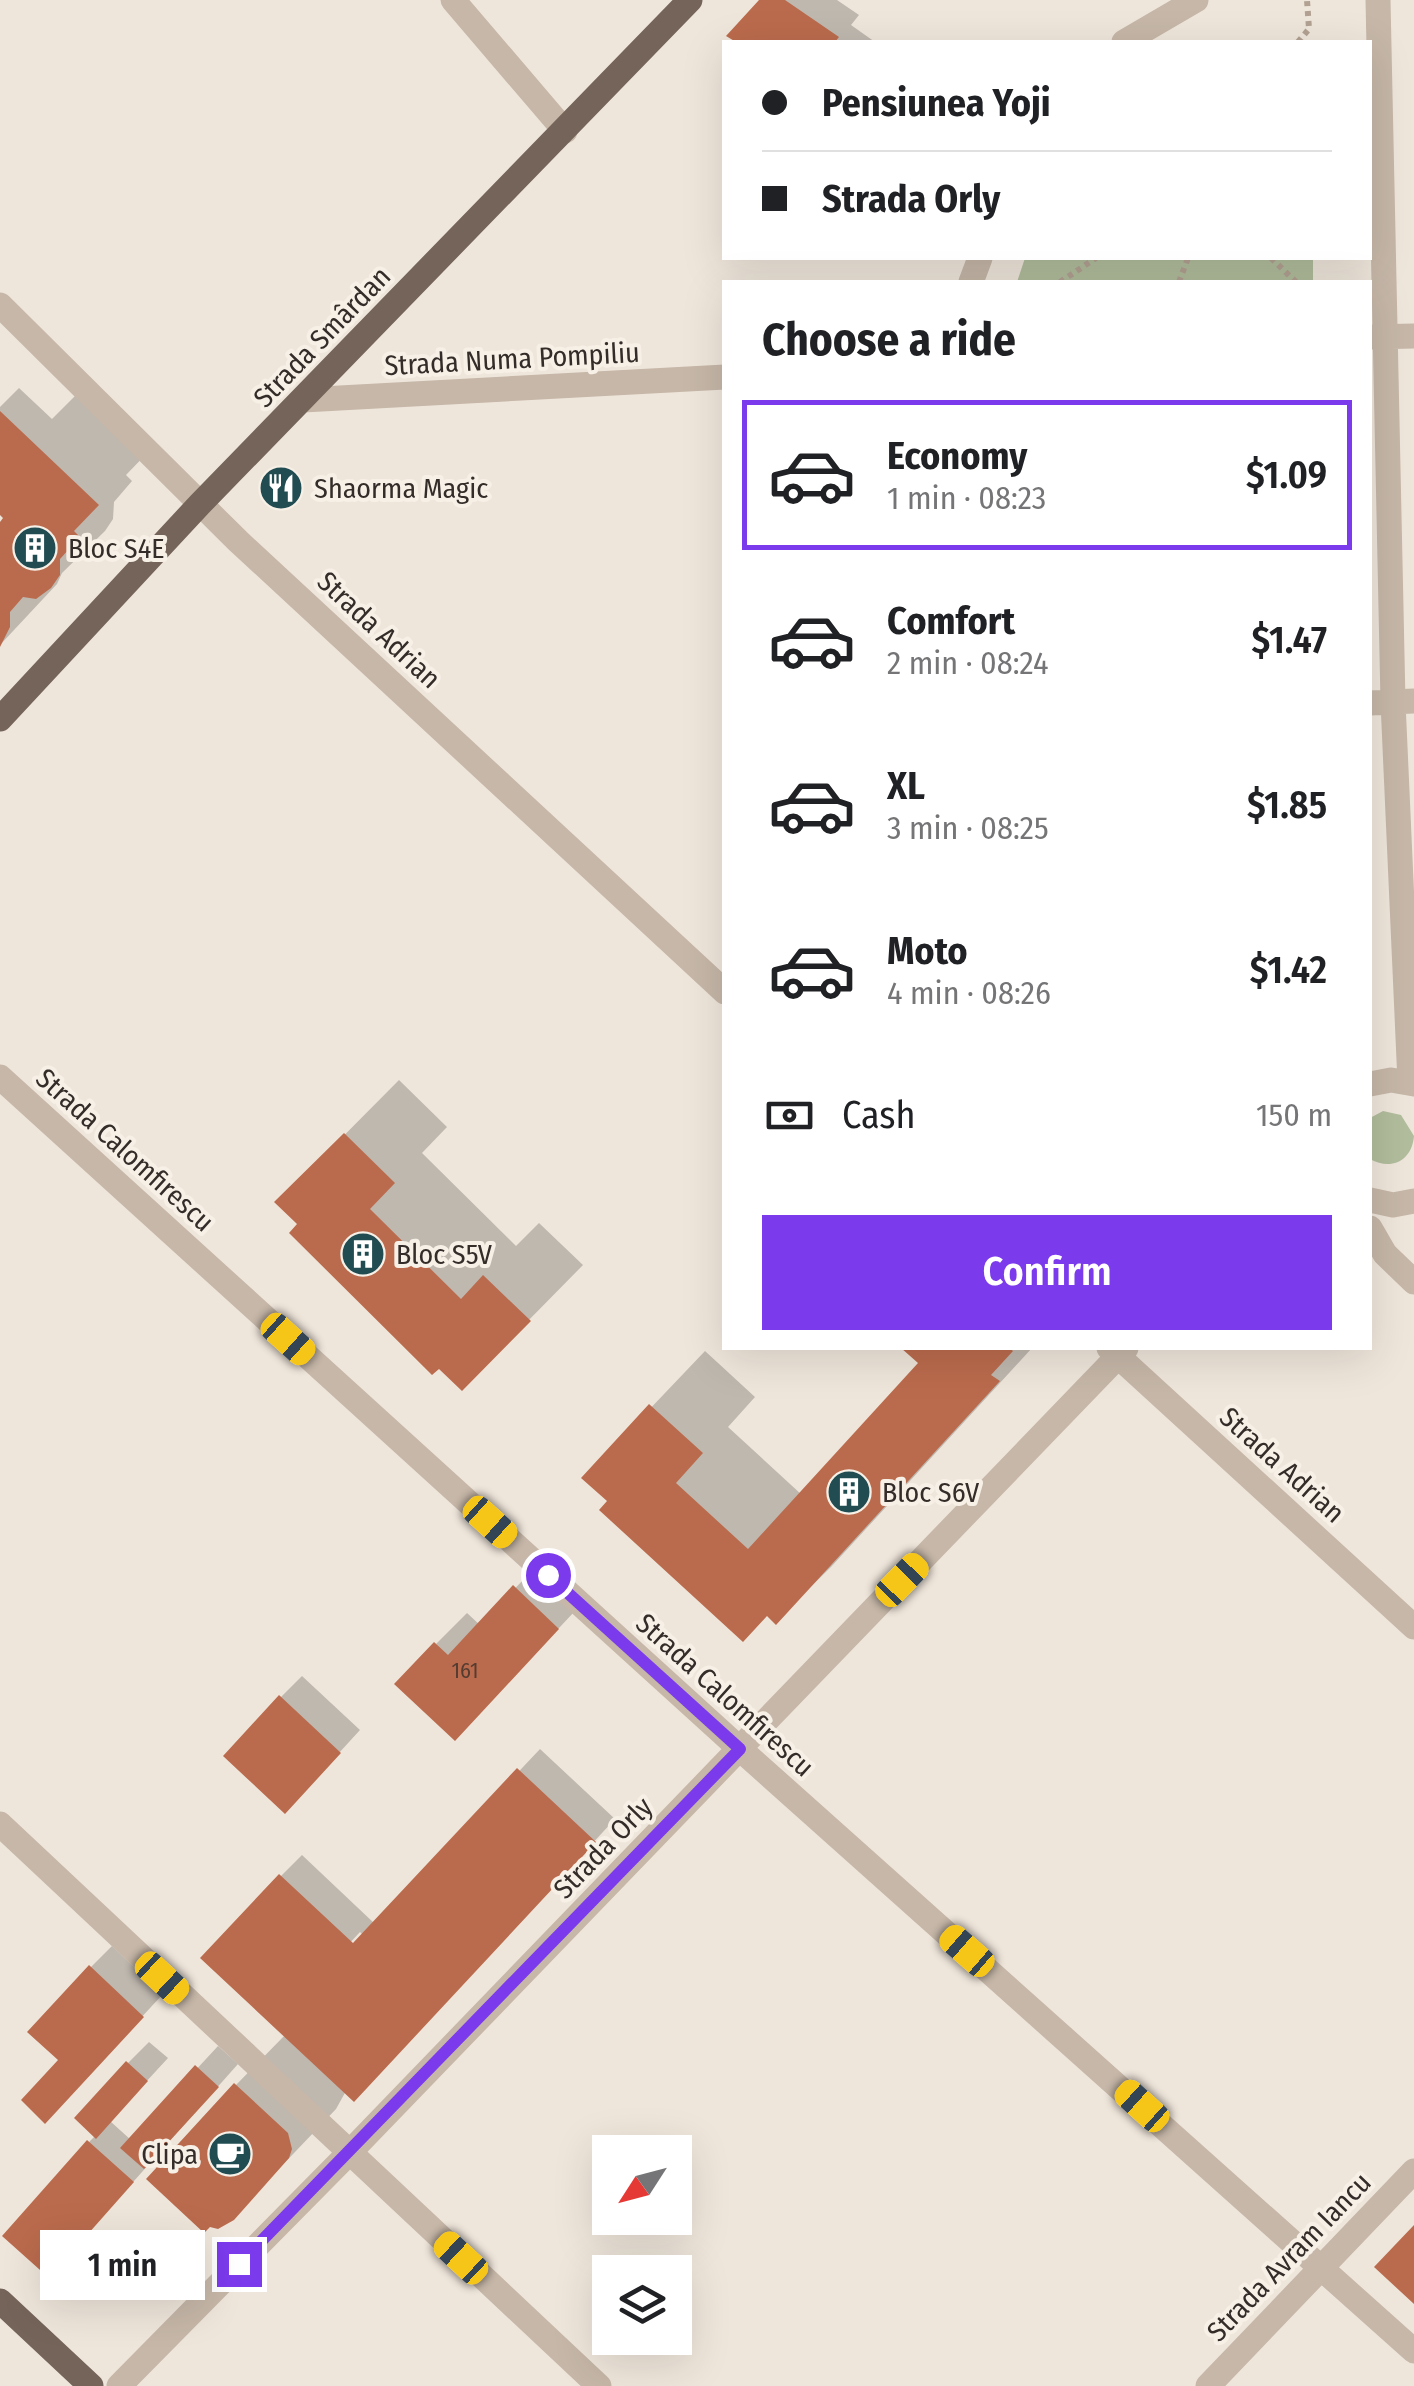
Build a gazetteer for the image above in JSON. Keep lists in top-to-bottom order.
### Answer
{
  "streets": {
    "main road": ["Strada Smârdan"],
    "street": [
      "Strada Numa Pompiliu",
      "Strada Adrian",
      "Strada Calomfirescu",
      "Strada Orly",
      "Strada Avram Iancu"
    ]
  },
  "crossings": [
    ["Strada Smârdan", "Strada Numa Pompiliu"],
    ["Strada Smârdan", "Strada Adrian"],
    ["Strada Adrian", "Strada Orly"],
    ["Strada Calomfirescu", "Strada Orly"],
    ["Strada Calomfirescu", "Strada Avram Iancu"]
  ],
  "places": {
    "restaurant": ["Shaorma Magic"],
    "building": ["Bloc S4E", "Bloc S5V", "Bloc S6V"],
    "cafe": ["Clipa"]
  },
  "house_numbers": ["161"],
  "north": "bottom left",
  "page": {
    "banner": ["Pensiunea Yoji", "Strada Orly"],
    "heading": "Choose a ride",
    "list": [
      {
        "name": "Economy",
        "note": "1 min · 08:23",
        "value": "$1.09"
      },
      {
        "name": "Comfort",
        "note": "2 min · 08:24",
        "value": "$1.47"
      },
      {
        "name": "XL",
        "note": "3 min · 08:25",
        "value": "$1.85"
      },
      {
        "name": "Moto",
        "note": "4 min · 08:26",
        "value": "$1.42"
      }
    ],
    "pay": ["Cash", "150 m"],
    "buttons": "Confirm",
    "bubble": "1 min"
  }
}
